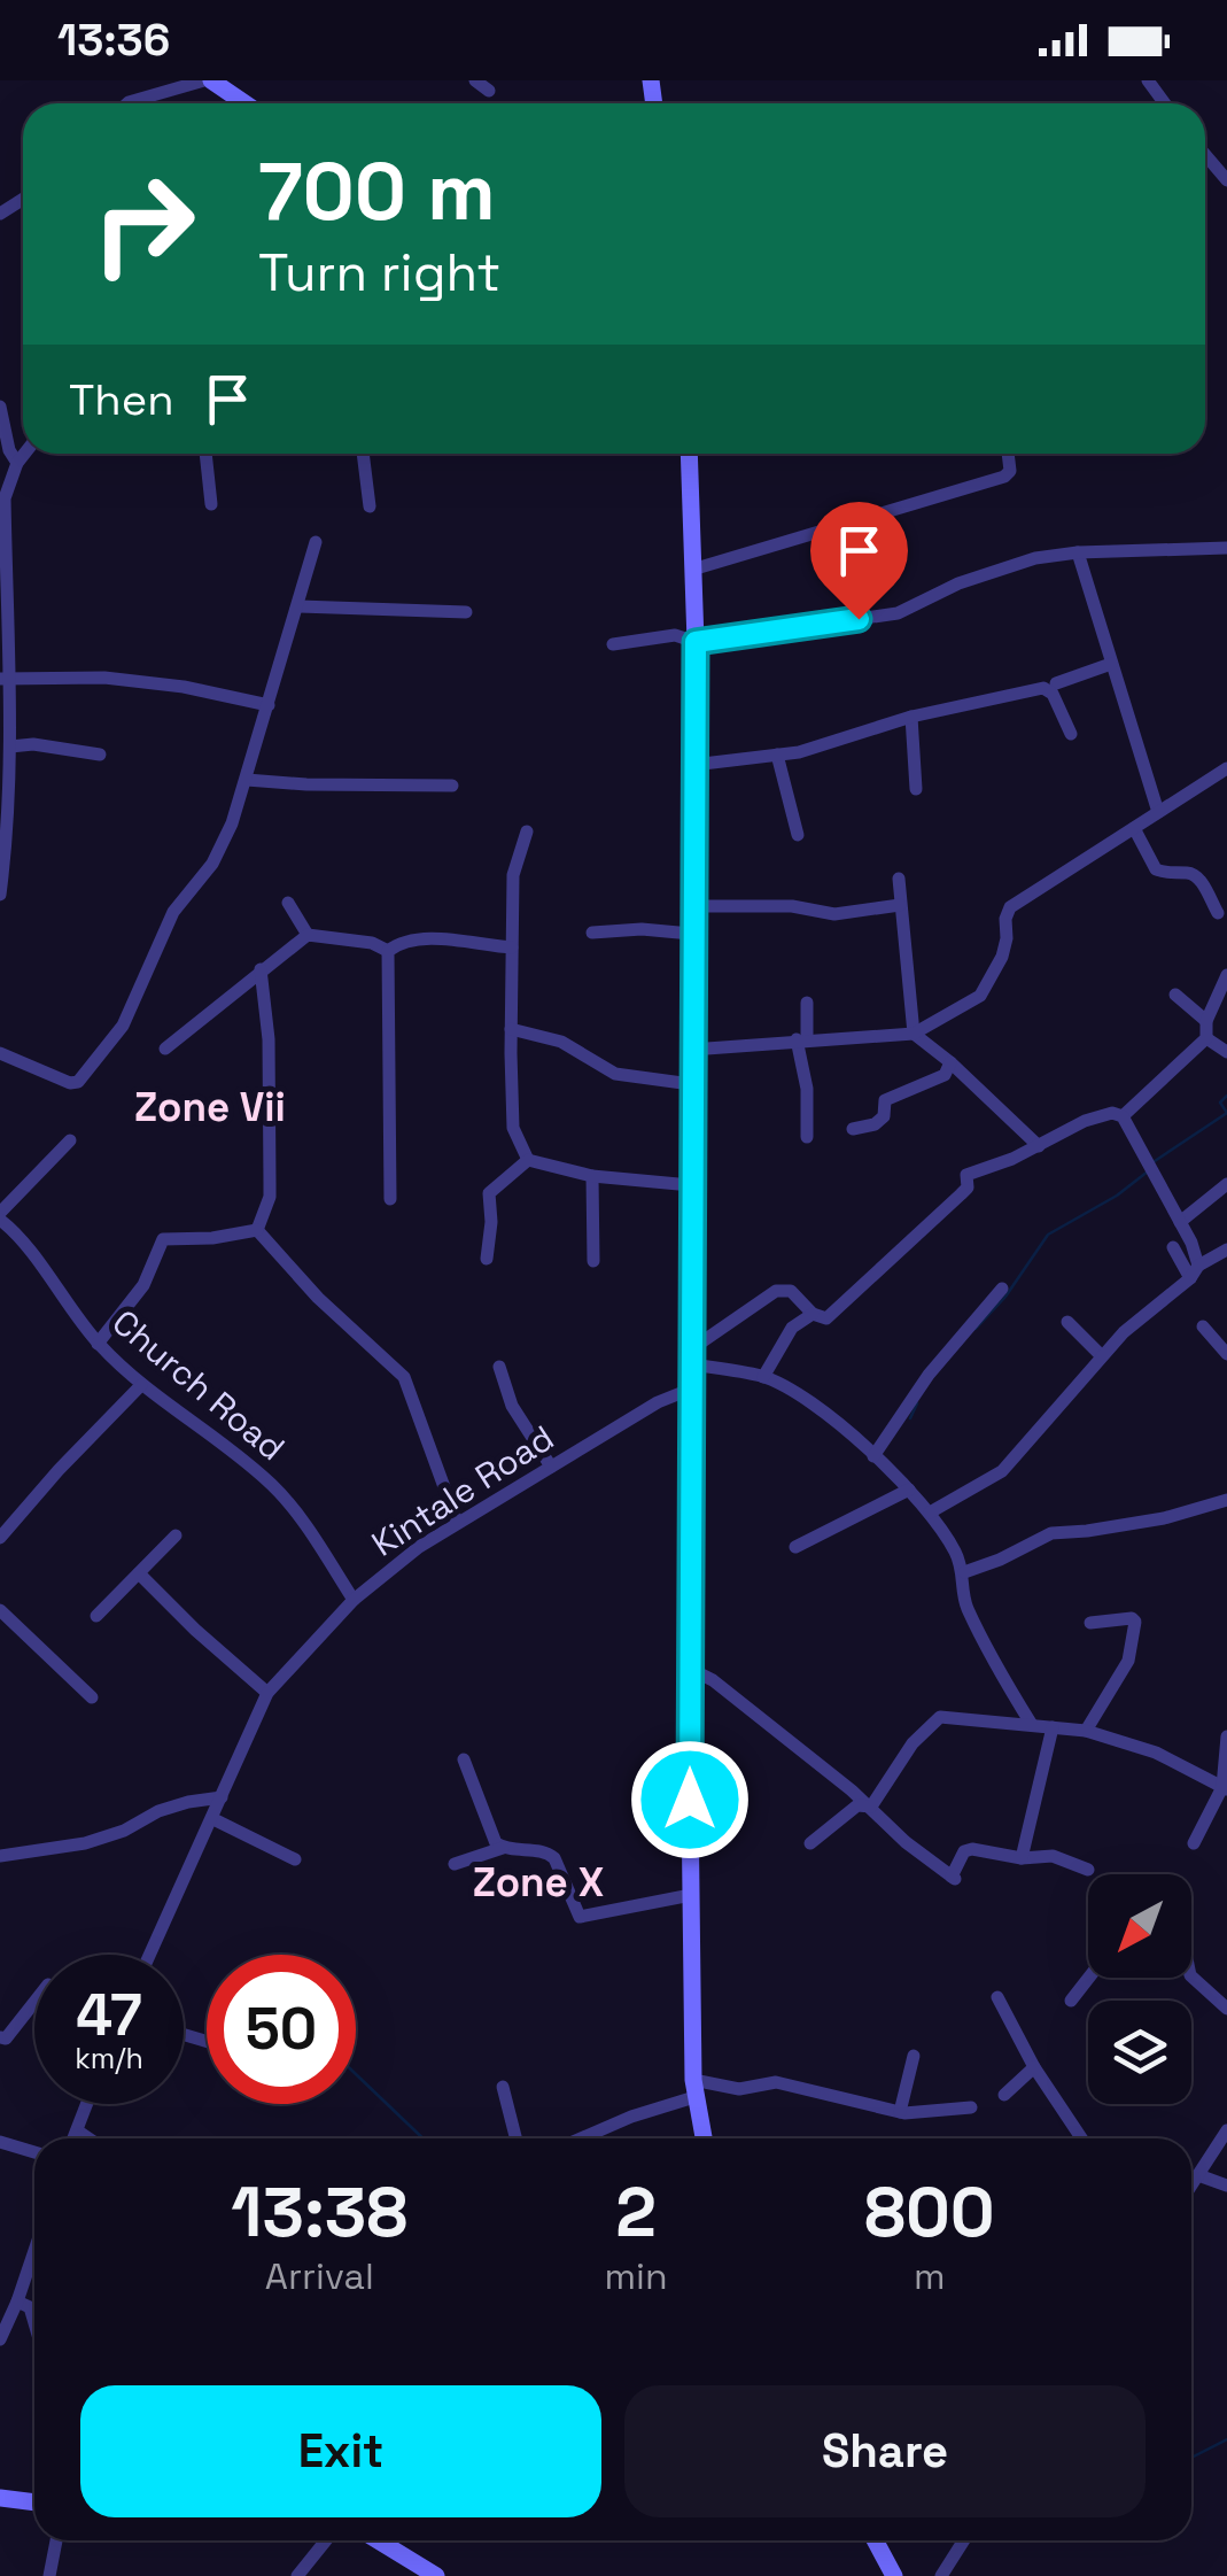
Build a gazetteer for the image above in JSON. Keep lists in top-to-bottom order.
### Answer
{
  "streets": {
    "street": ["Church Road", "Kintale Road"]
  },
  "crossings": [
    ["Church Road", "Kintale Road"]
  ],
  "districts": ["Zone Vii", "Zone X"],
  "north": "bottom left",
  "page": {
    "status": "13:36",
    "turn": ["700 m", "Turn right"],
    "then": "Then",
    "speed": "47 km/h",
    "limit": "50",
    "eta": [
      "13:38",
      "Arrival",
      "2",
      "min",
      "800",
      "m"
    ],
    "buttons": ["Exit", "Share"]
  }
}
